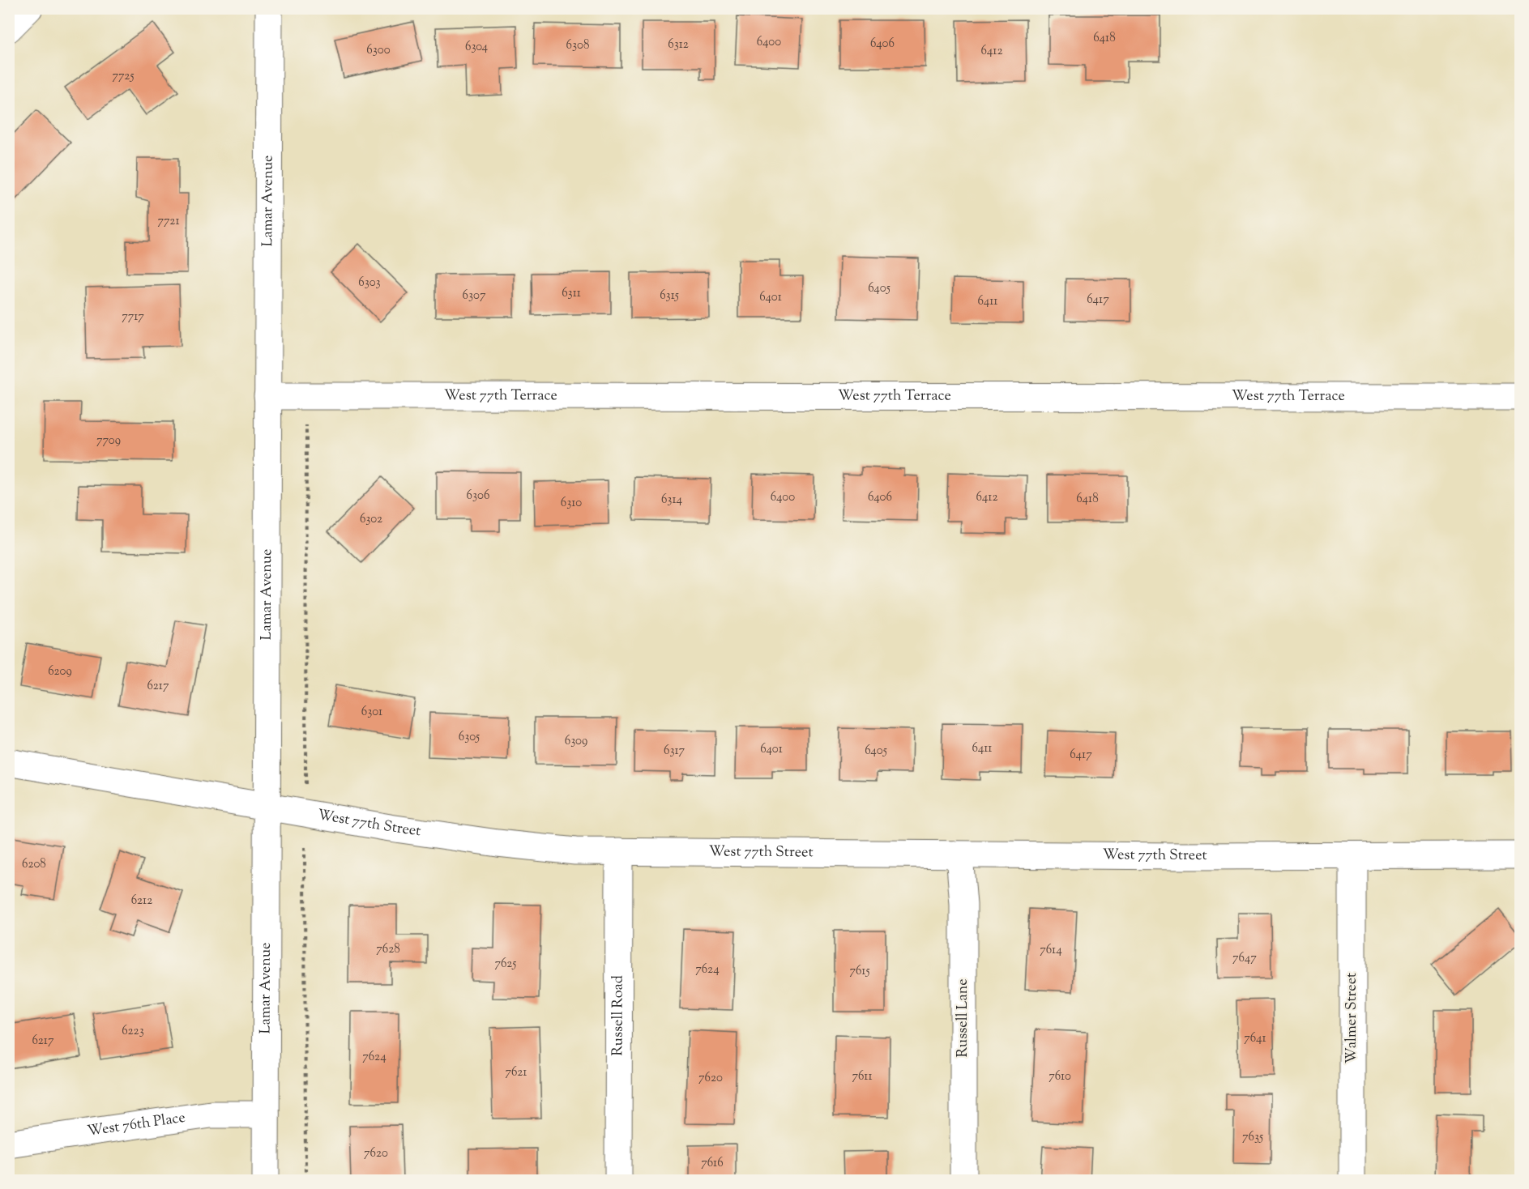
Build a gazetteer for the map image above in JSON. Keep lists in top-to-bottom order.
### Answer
{
  "streets": {
    "street": [
      "Lamar Avenue",
      "West 77th Terrace",
      "West 77th Street",
      "Russell Road",
      "Russell Lane",
      "Walmer Street",
      "West 76th Place"
    ]
  },
  "crossings": [
    ["Lamar Avenue", "West 77th Terrace"],
    ["Lamar Avenue", "West 77th Street"],
    ["Lamar Avenue", "West 76th Place"],
    ["West 77th Street", "Russell Road"],
    ["West 77th Street", "Russell Lane"],
    ["West 77th Street", "Walmer Street"]
  ],
  "house_numbers": [
    "6418",
    "6400",
    "6406",
    "6312",
    "6308",
    "6304",
    "6300",
    "6412",
    "7725",
    "7721",
    "6303",
    "6405",
    "6311",
    "6307",
    "6315",
    "6401",
    "6417",
    "6411",
    "7717",
    "7709",
    "6306",
    "6400",
    "6406",
    "6412",
    "6418",
    "6314",
    "6310",
    "6302",
    "6209",
    "6217",
    "6301",
    "6305",
    "6309",
    "6411",
    "6401",
    "6317",
    "6405",
    "6417",
    "6208",
    "6212",
    "7628",
    "7614",
    "7647",
    "7625",
    "7624",
    "7615",
    "6223",
    "7641",
    "6217",
    "7624",
    "7621",
    "7611",
    "7610",
    "7620",
    "7635",
    "7620",
    "7616"
  ]
}
